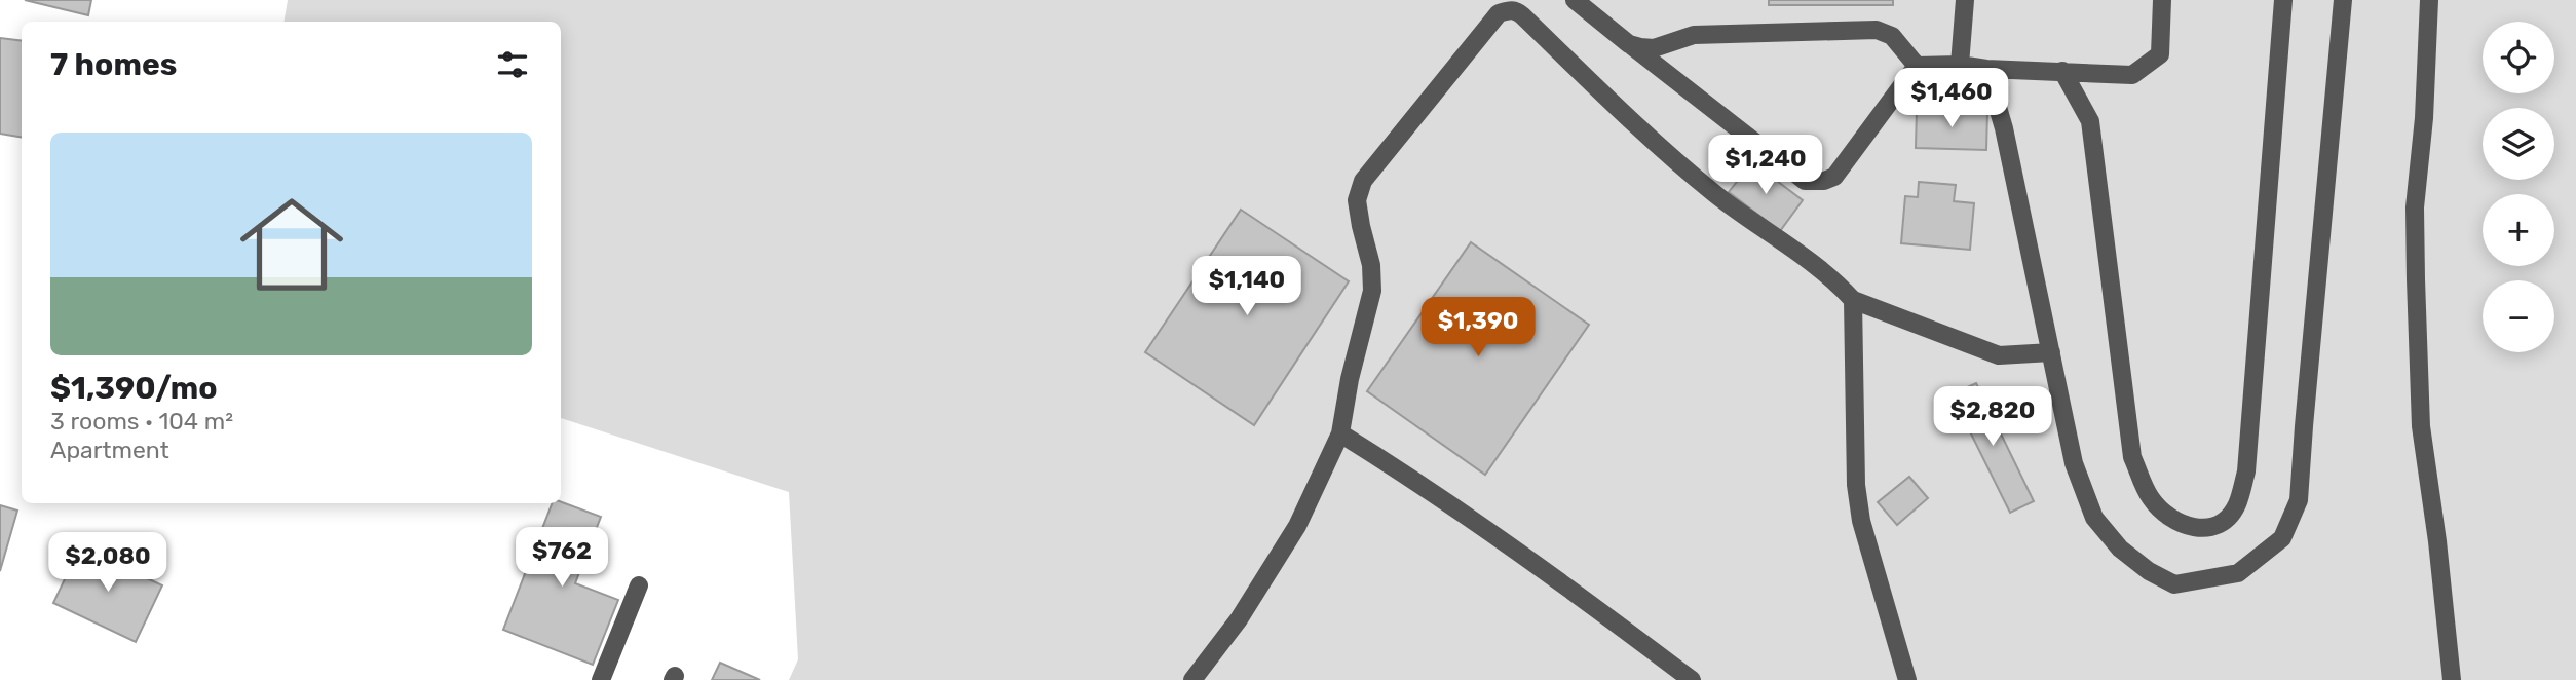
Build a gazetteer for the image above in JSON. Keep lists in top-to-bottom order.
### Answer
{
  "page": {
    "map_buttons": ["+", "−"],
    "heading": "7 homes",
    "price": [
      "$1,460",
      "$1,240",
      "$1,140",
      "$1,390",
      "$2,820",
      "$762",
      "$2,080"
    ],
    "list": [
      {
        "name": "$1,390/mo",
        "note": "3 rooms · 104 m² · Apartment"
      }
    ]
  }
}
